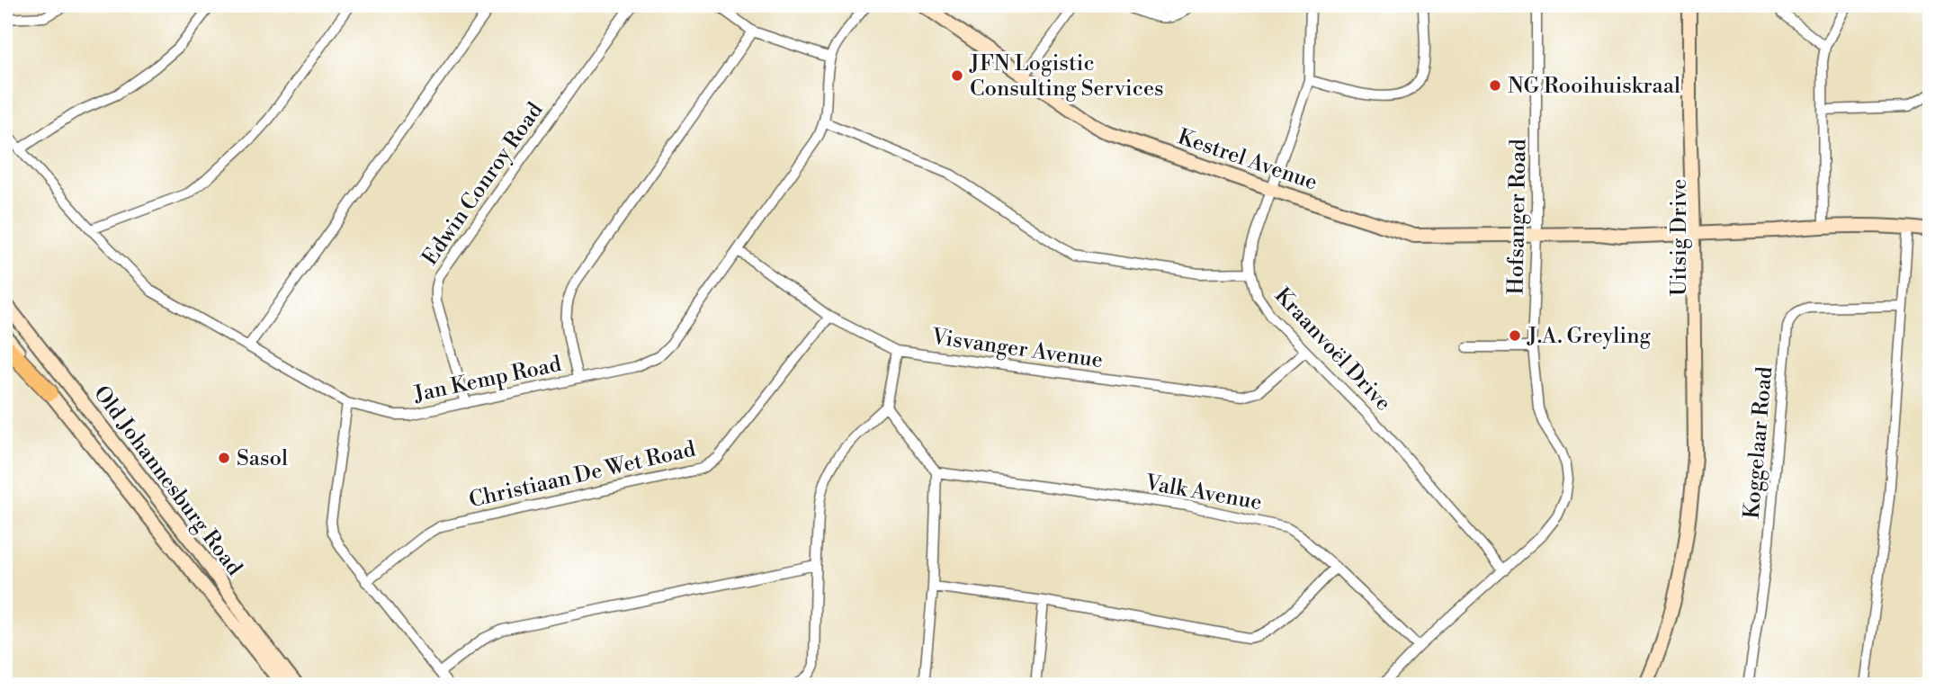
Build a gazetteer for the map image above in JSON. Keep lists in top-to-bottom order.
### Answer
{
  "streets": {
    "main road": ["Kestrel Avenue", "Uitsig Drive", "Old Johannesburg Road"],
    "street": [
      "Edwin Conroy Road",
      "Hofsanger Road",
      "Visvanger Avenue",
      "Kraanvoël Drive",
      "Jan Kemp Road",
      "Koggelaar Road",
      "Christiaan De Wet Road",
      "Valk Avenue"
    ]
  },
  "crossings": [
    ["Kestrel Avenue", "Hofsanger Road"],
    ["Kestrel Avenue", "Uitsig Drive"],
    ["Kestrel Avenue", "Kraanvoël Drive"],
    ["Edwin Conroy Road", "Jan Kemp Road"],
    ["Hofsanger Road", "Kraanvoël Drive"],
    ["Hofsanger Road", "Valk Avenue"],
    ["Visvanger Avenue", "Kraanvoël Drive"],
    ["Visvanger Avenue", "Jan Kemp Road"],
    ["Visvanger Avenue", "Christiaan De Wet Road"]
  ],
  "places": [
    "JFN Logistic Consulting Services",
    "NG Rooihuiskraal",
    "J.A. Greyling",
    "Sasol"
  ]
}
